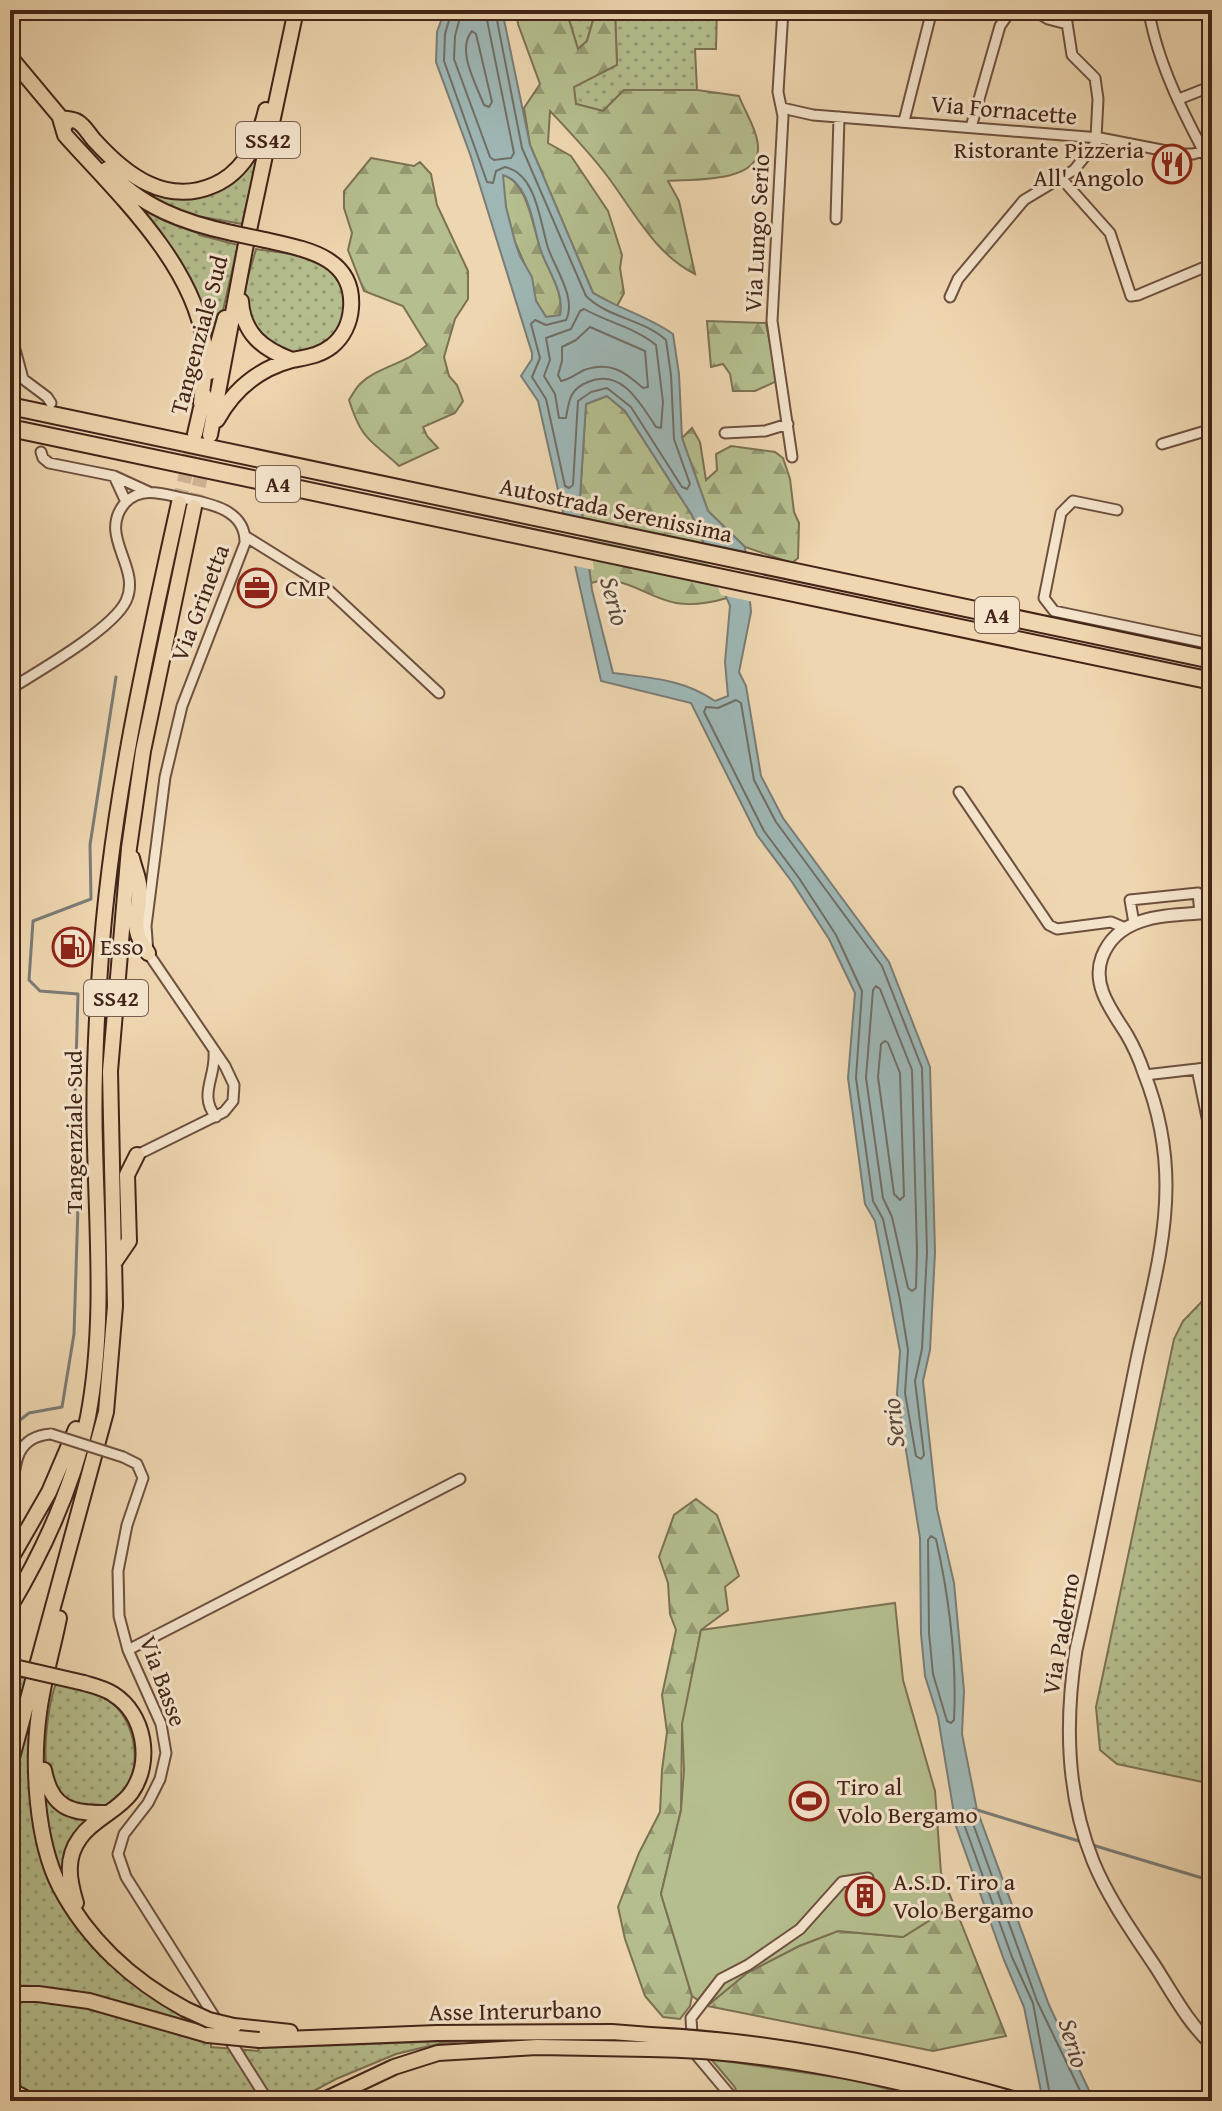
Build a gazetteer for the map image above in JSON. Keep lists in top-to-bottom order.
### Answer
{
  "streets": {
    "highway": [
      "SS42",
      "Tangenziale Sud",
      "A4",
      "Autostrada Serenissima",
      "Asse Interurbano"
    ],
    "street": [
      "Via Fornacette",
      "Via Lungo Serio",
      "Via Grinetta",
      "Via Paderno",
      "Via Basse"
    ]
  },
  "crossings": [
    ["Via Fornacette", "Via Lungo Serio"],
    ["SS42", "Tangenziale Sud"]
  ],
  "water": ["Serio"],
  "places": {
    "restaurant": ["Ristorante Pizzeria All' Angolo"],
    "office": ["CMP"],
    "fuel station": ["Esso"],
    "sports": ["Tiro al Volo Bergamo"],
    "building": ["A.S.D. Tiro a Volo Bergamo"]
  }
}
